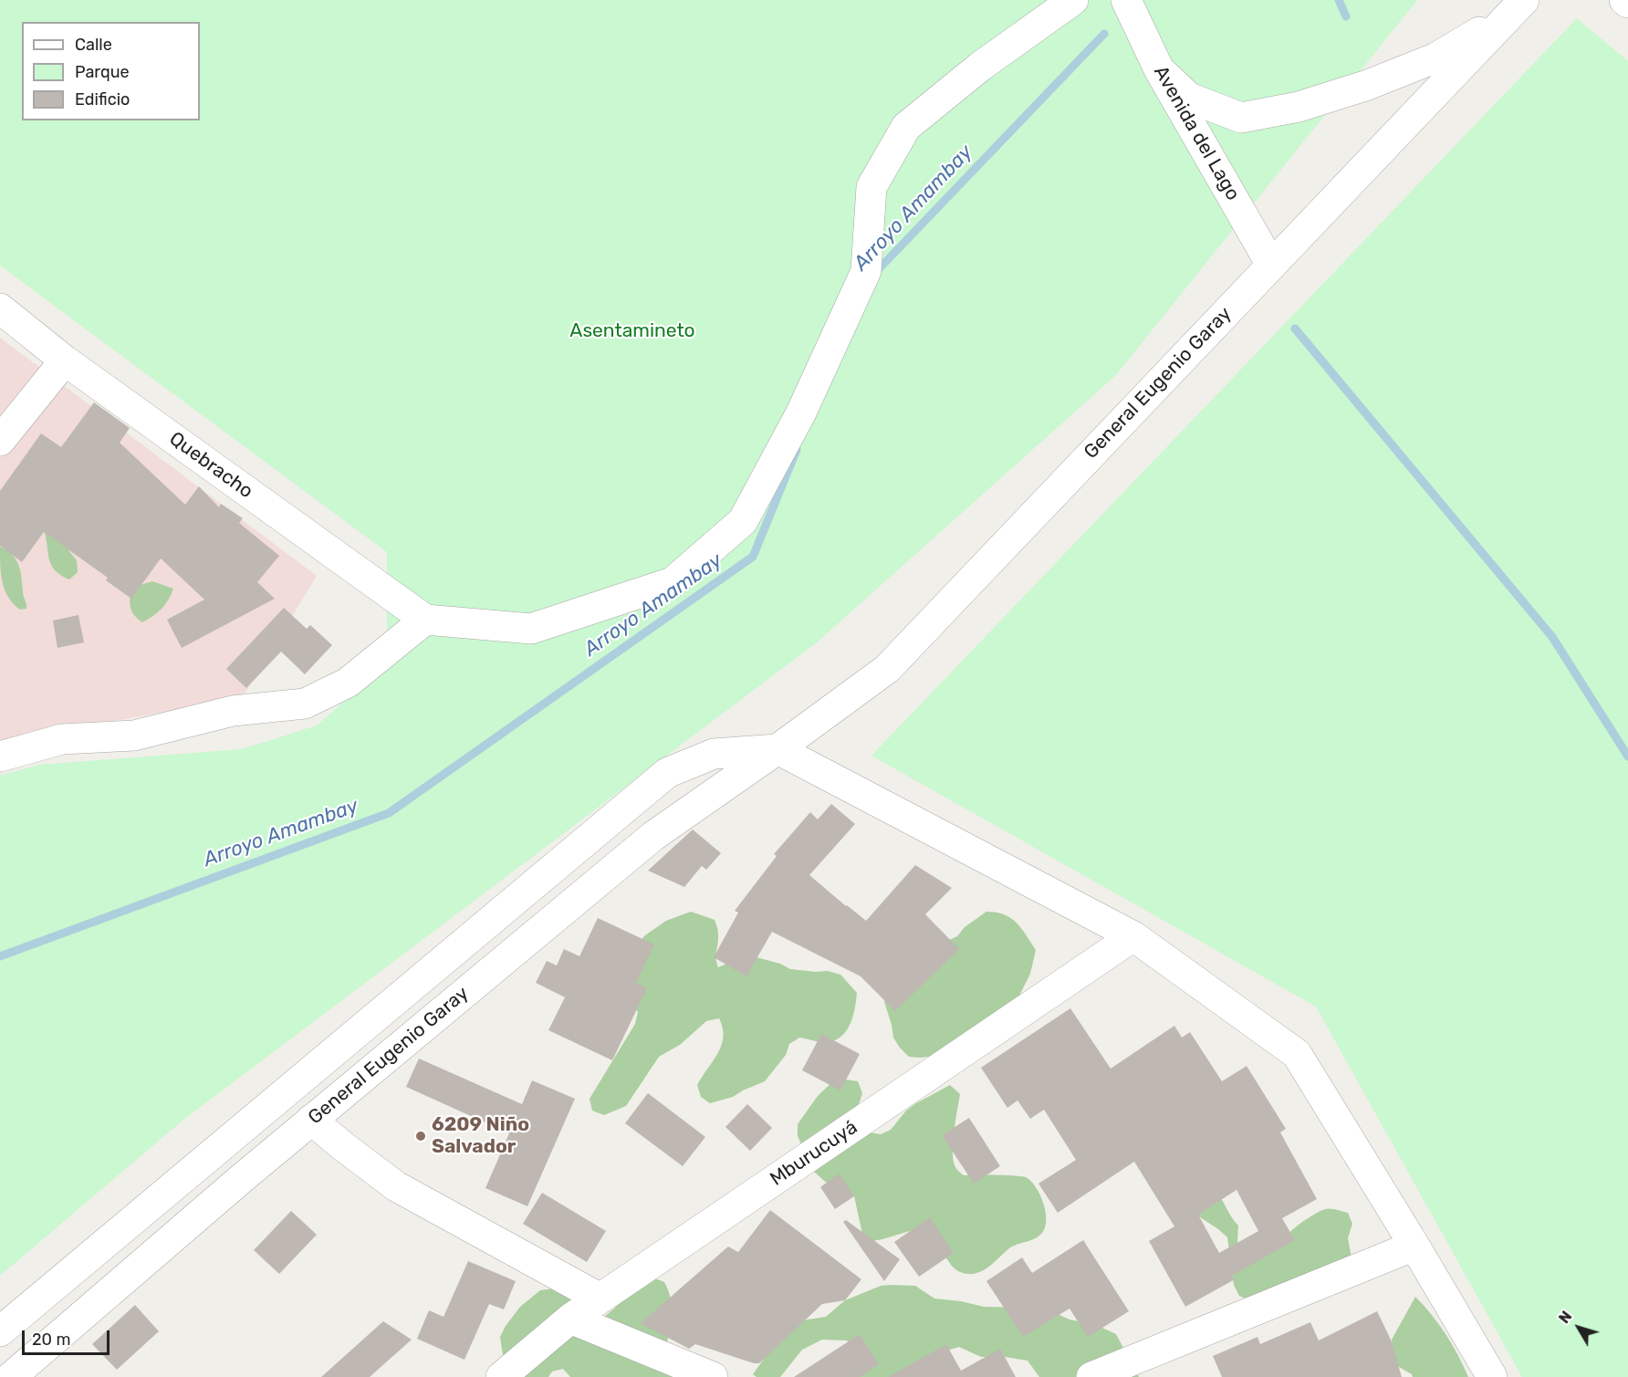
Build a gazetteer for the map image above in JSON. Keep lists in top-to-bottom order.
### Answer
{
  "streets": {
    "street": [
      "Avenida del Lago",
      "General Eugenio Garay",
      "Quebracho",
      "Mburucuyá"
    ]
  },
  "crossings": [
    ["Avenida del Lago", "General Eugenio Garay"]
  ],
  "water": ["Arroyo Amambay"],
  "parks": ["Asentamineto"],
  "places": ["6209 Niño Salvador"],
  "legend": ["Calle", "Parque", "Edificio"],
  "scale_bar": "20 m",
  "north": "top left"
}
